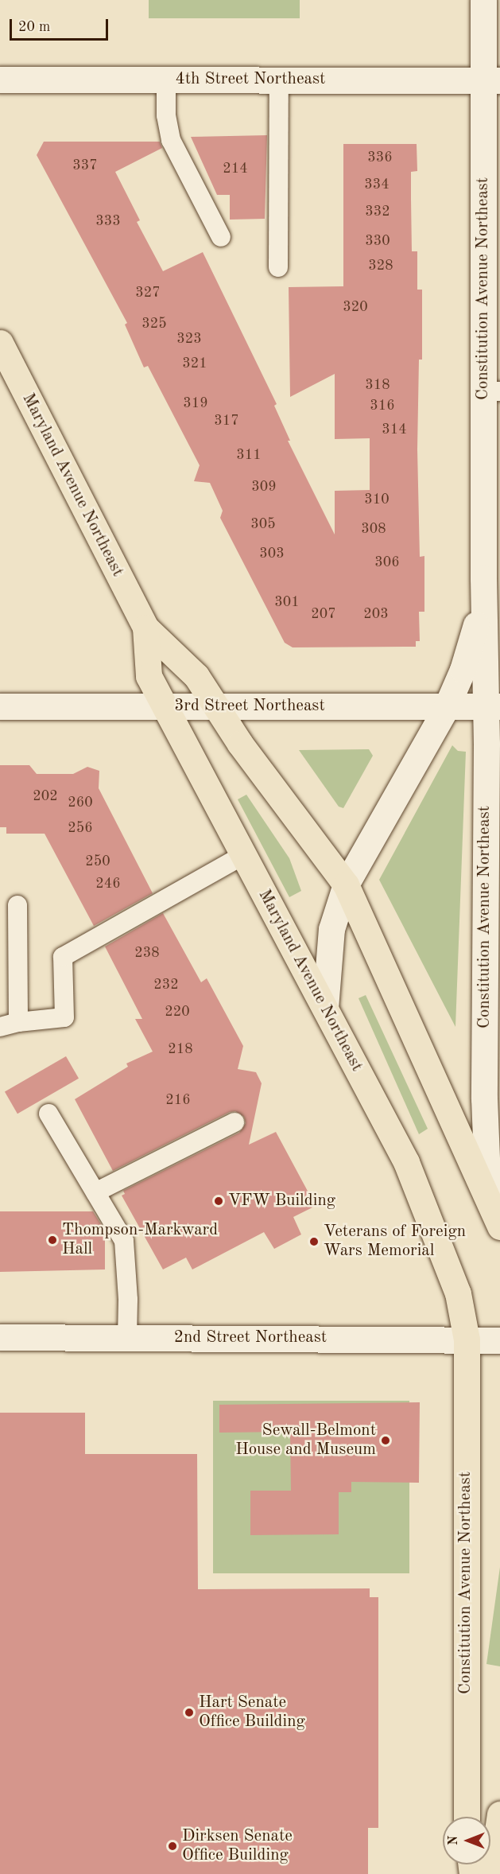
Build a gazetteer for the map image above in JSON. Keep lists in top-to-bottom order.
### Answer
{
  "streets": {
    "main road": [
      "4th Street Northeast",
      "Constitution Avenue Northeast",
      "Maryland Avenue Northeast",
      "3rd Street Northeast",
      "2nd Street Northeast"
    ]
  },
  "crossings": [
    ["4th Street Northeast", "Constitution Avenue Northeast"],
    ["Constitution Avenue Northeast", "Maryland Avenue Northeast"],
    ["Constitution Avenue Northeast", "3rd Street Northeast"],
    ["Constitution Avenue Northeast", "2nd Street Northeast"],
    ["Maryland Avenue Northeast", "3rd Street Northeast"],
    ["Maryland Avenue Northeast", "2nd Street Northeast"]
  ],
  "places": [
    "VFW Building",
    "Thompson-Markward Hall",
    "Veterans of Foreign Wars Memorial",
    "Sewall-Belmont House and Museum",
    "Hart Senate Office Building",
    "Dirksen Senate Office Building"
  ],
  "house_numbers": [
    "336",
    "337",
    "214",
    "334",
    "332",
    "333",
    "330",
    "328",
    "327",
    "320",
    "325",
    "323",
    "321",
    "318",
    "319",
    "316",
    "317",
    "314",
    "311",
    "309",
    "310",
    "305",
    "308",
    "303",
    "306",
    "301",
    "207",
    "203",
    "202",
    "260",
    "256",
    "250",
    "246",
    "238",
    "232",
    "220",
    "218",
    "216"
  ],
  "scale_bar": "20 m",
  "north": "left"
}
